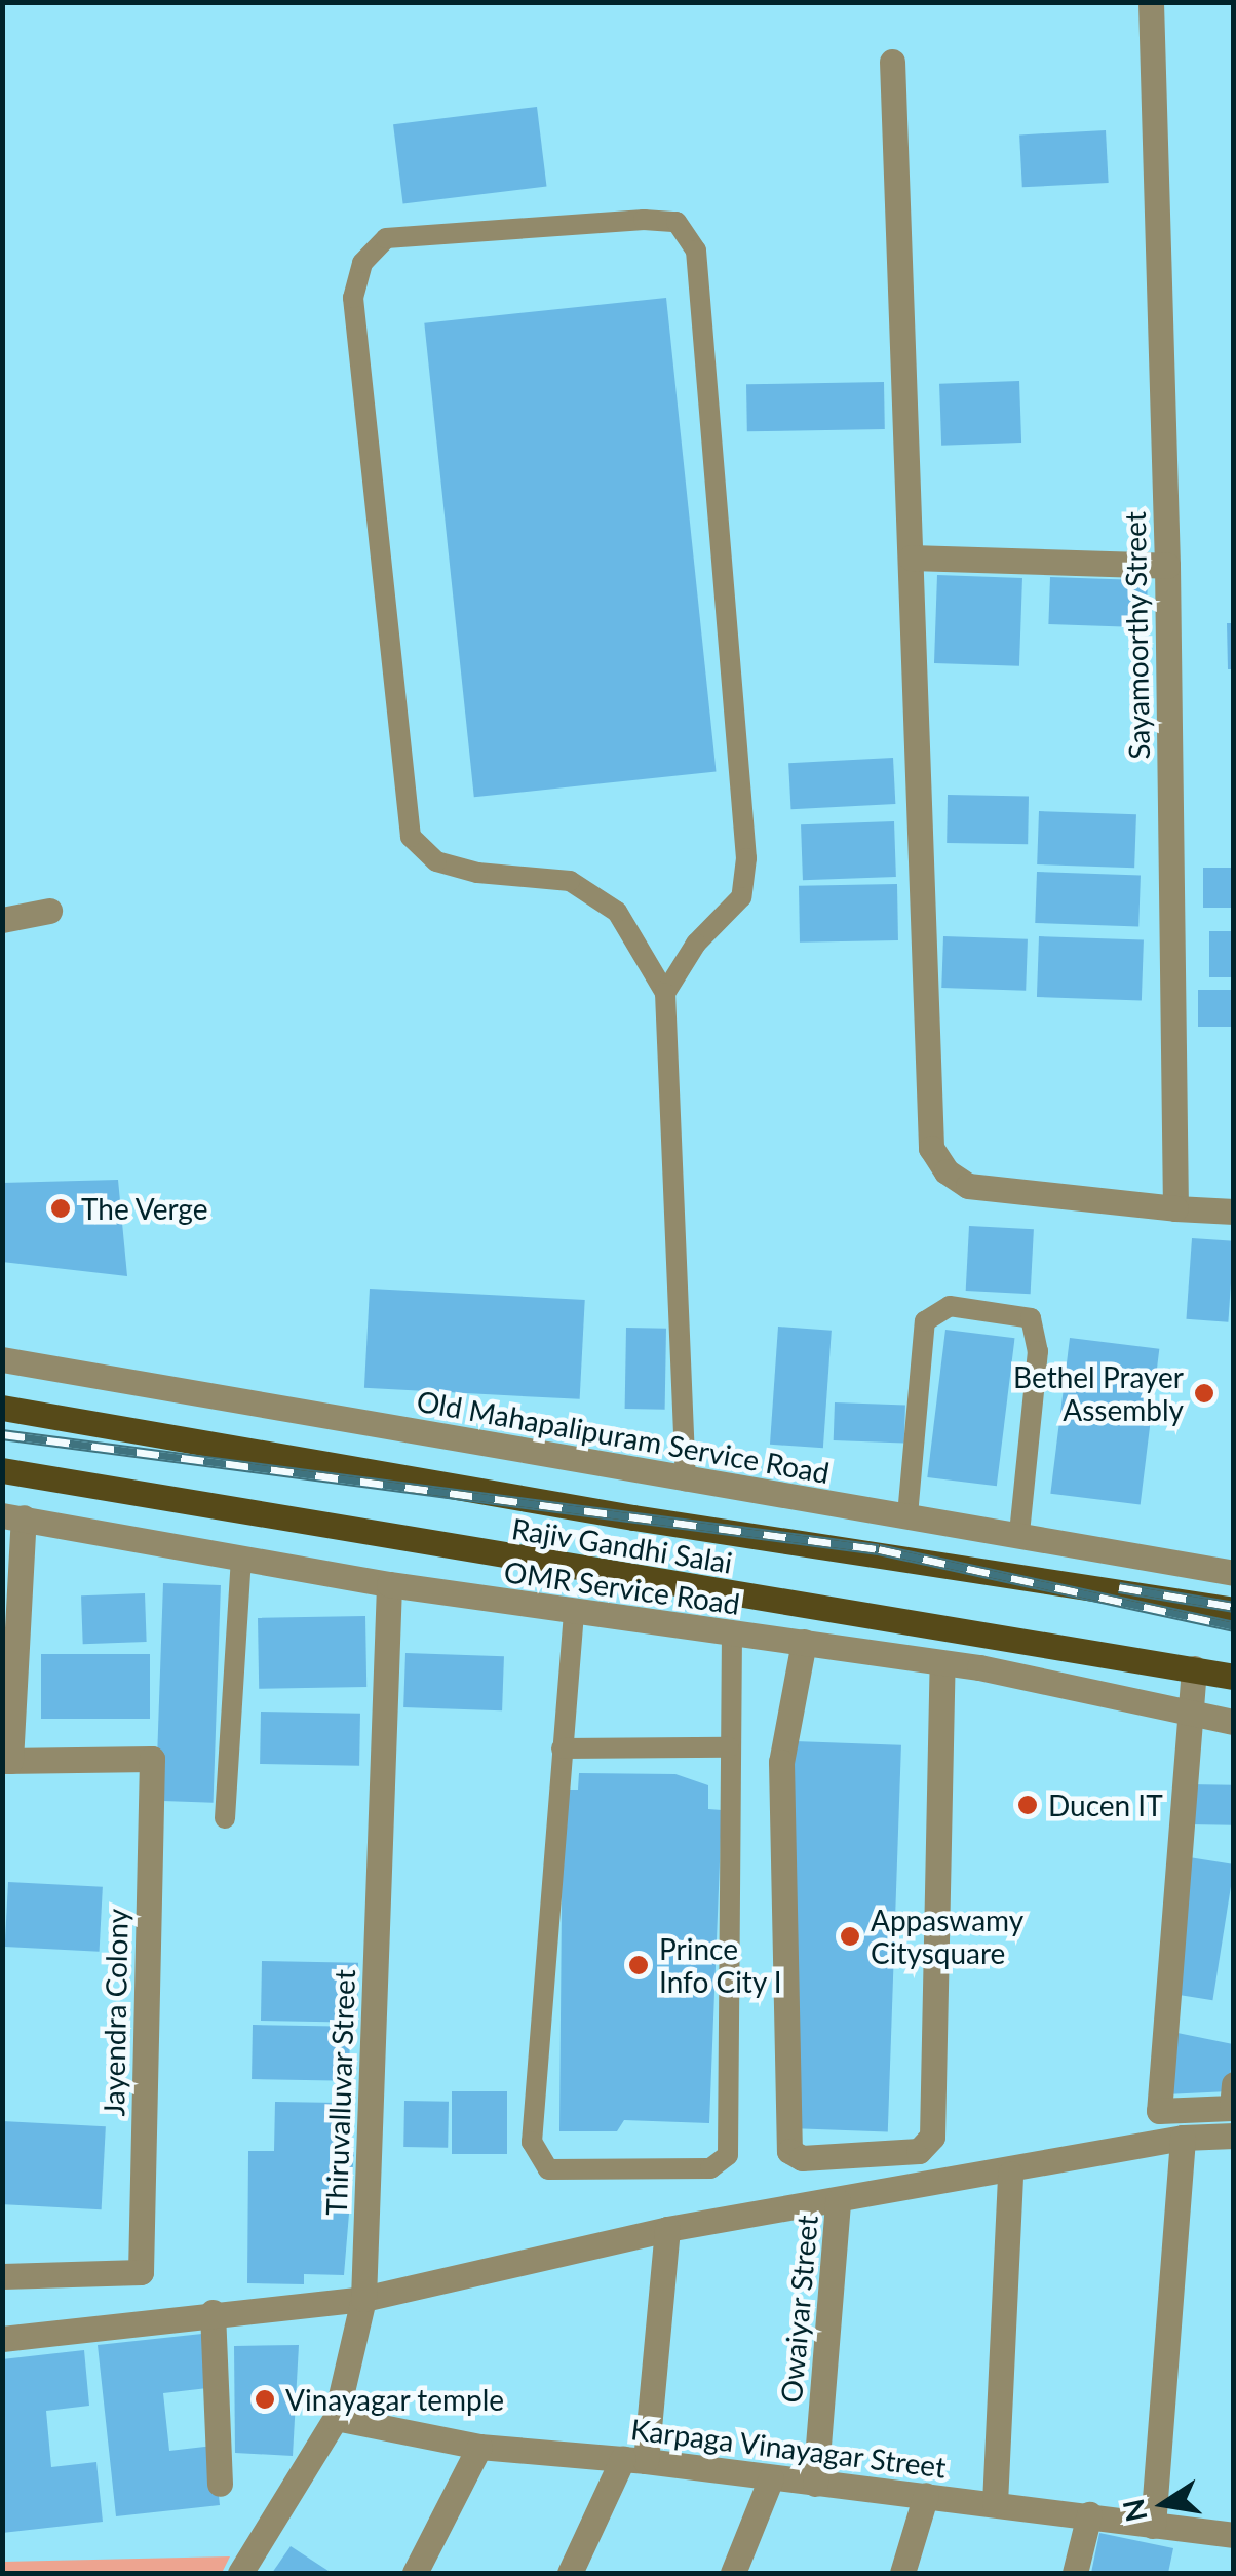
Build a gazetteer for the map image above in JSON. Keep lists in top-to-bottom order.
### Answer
{
  "streets": {
    "main road": ["Rajiv Gandhi Salai"],
    "street": [
      "Sayamoorthy Street",
      "Old Mahapalipuram Service Road",
      "OMR Service Road",
      "Jayendra Colony",
      "Thiruvalluvar Street",
      "Owaiyar Street",
      "Karpaga Vinayagar Street"
    ]
  },
  "crossings": [
    ["OMR Service Road", "Jayendra Colony"],
    ["OMR Service Road", "Thiruvalluvar Street"],
    ["Thiruvalluvar Street", "Karpaga Vinayagar Street"],
    ["Owaiyar Street", "Karpaga Vinayagar Street"]
  ],
  "places": [
    "The Verge",
    "Bethel Prayer Assembly",
    "Ducen IT",
    "Appaswamy Citysquare",
    "Prince Info City I",
    "Vinayagar temple"
  ],
  "north": "left"
}
